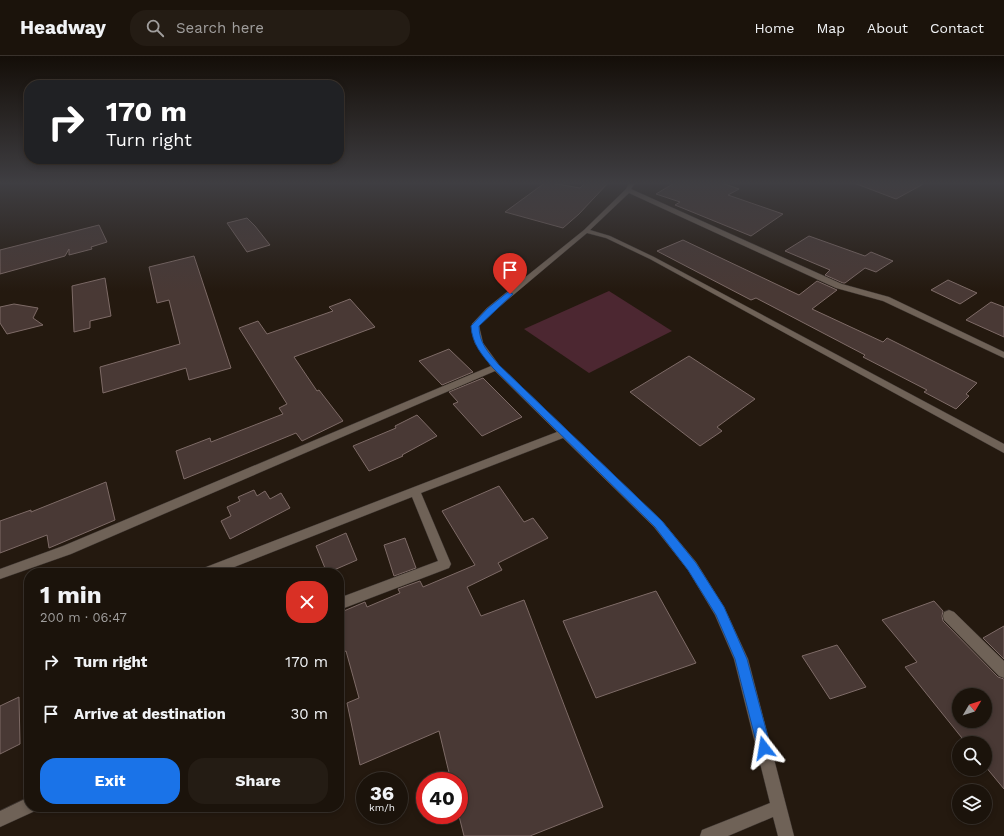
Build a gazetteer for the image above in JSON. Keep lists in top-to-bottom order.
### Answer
{
  "north": "top right",
  "page": {
    "header": "Headway",
    "search": "Search here",
    "nav": [
      "Home",
      "Map",
      "About",
      "Contact"
    ],
    "turn": ["170 m", "Turn right"],
    "heading": ["1 min", "200 m · 06:47"],
    "list": [
      {
        "name": "Turn right",
        "value": "170 m"
      },
      {
        "name": "Arrive at destination",
        "value": "30 m"
      }
    ],
    "buttons": ["Exit", "Share"],
    "speed": "36 km/h",
    "limit": "40"
  }
}
